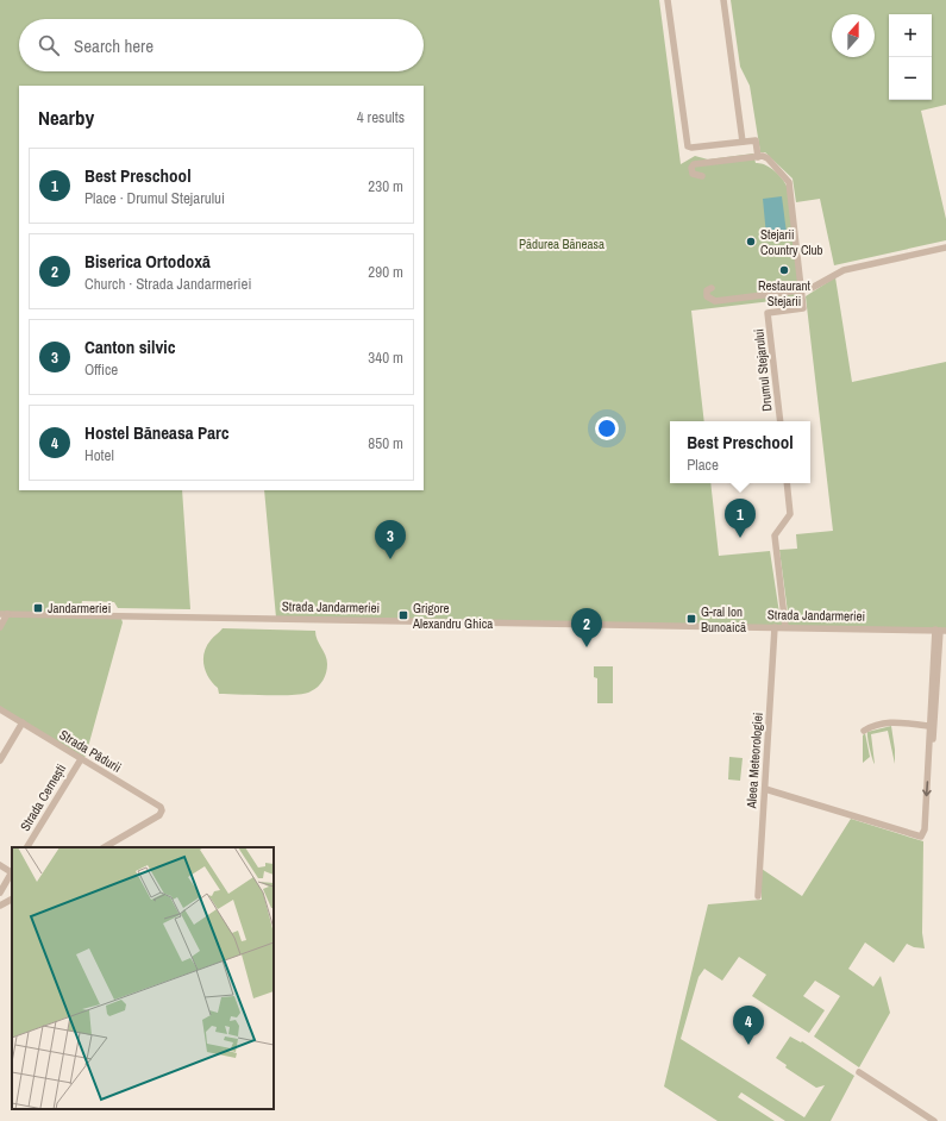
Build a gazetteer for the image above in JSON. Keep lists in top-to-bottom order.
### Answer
{
  "streets": {
    "street": [
      "Drumul Stejarului",
      "Strada Jandarmeriei",
      "Strada Pădurii",
      "Aleea Meteorologiei",
      "Strada Cernești"
    ]
  },
  "crossings": [
    ["Strada Jandarmeriei", "Aleea Meteorologiei"],
    ["Strada Pădurii", "Strada Cernești"]
  ],
  "parks": ["Pădurea Băneasa"],
  "places": {
    "other": ["Stejarii Country Club", "Restaurant Stejarii"],
    "transit": ["Jandarmeriei", "Grigore Alexandru Ghica", "G-ral Ion Bunoaică"]
  },
  "north": "top",
  "page": {
    "map_buttons": ["+", "−"],
    "search": "Search here",
    "heading": ["Nearby", "4 results"],
    "list": [
      {
        "mark": "1",
        "name": "Best Preschool",
        "note": "Place · Drumul Stejarului",
        "value": "230 m"
      },
      {
        "mark": "2",
        "name": "Biserica Ortodoxă",
        "note": "Church · Strada Jandarmeriei",
        "value": "290 m"
      },
      {
        "mark": "3",
        "name": "Canton silvic",
        "note": "Office",
        "value": "340 m"
      },
      {
        "mark": "4",
        "name": "Hostel Băneasa Parc",
        "note": "Hotel",
        "value": "850 m"
      }
    ],
    "popup": ["Best Preschool", "Place"],
    "pins": [
      "1",
      "3",
      "2",
      "4"
    ]
  }
}
